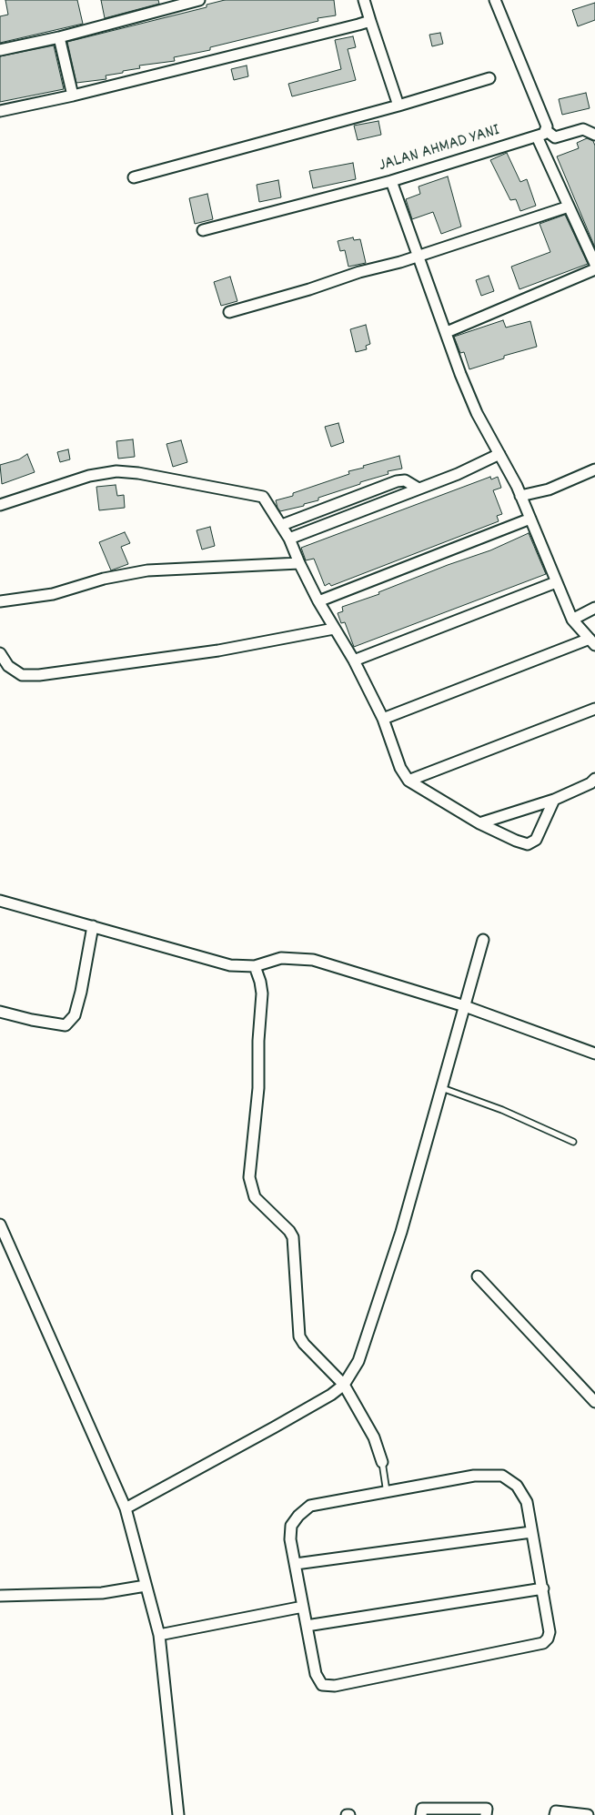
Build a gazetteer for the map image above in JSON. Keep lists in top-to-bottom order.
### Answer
{
  "streets": {
    "street": ["JALAN AHMAD YANI"]
  }
}
